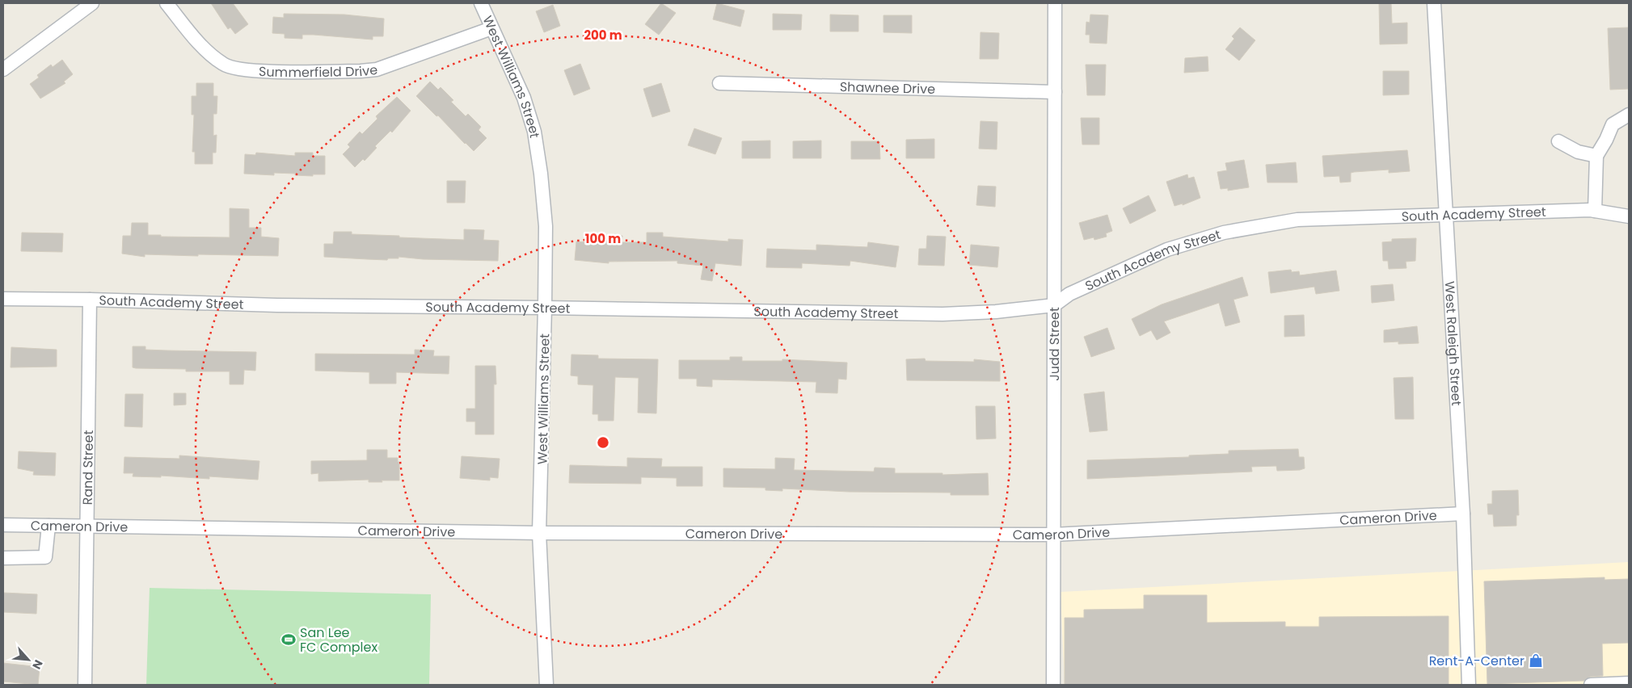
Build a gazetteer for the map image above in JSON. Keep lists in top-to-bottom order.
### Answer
{
  "streets": {
    "street": [
      "Summerfield Drive",
      "West Williams Street",
      "Shawnee Drive",
      "South Academy Street",
      "Judd Street",
      "West Raleigh Street",
      "Rand Street",
      "Cameron Drive"
    ]
  },
  "crossings": [
    ["Summerfield Drive", "West Williams Street"],
    ["West Williams Street", "South Academy Street"],
    ["West Williams Street", "Cameron Drive"],
    ["Shawnee Drive", "Judd Street"],
    ["South Academy Street", "Judd Street"],
    ["South Academy Street", "West Raleigh Street"],
    ["South Academy Street", "Rand Street"],
    ["Judd Street", "Cameron Drive"],
    ["West Raleigh Street", "Cameron Drive"],
    ["Rand Street", "Cameron Drive"]
  ],
  "places": {
    "sports": ["San Lee FC Complex"],
    "shop": ["Rent-A-Center"]
  },
  "north": "bottom right",
  "rings": ["200 m", "100 m"]
}
